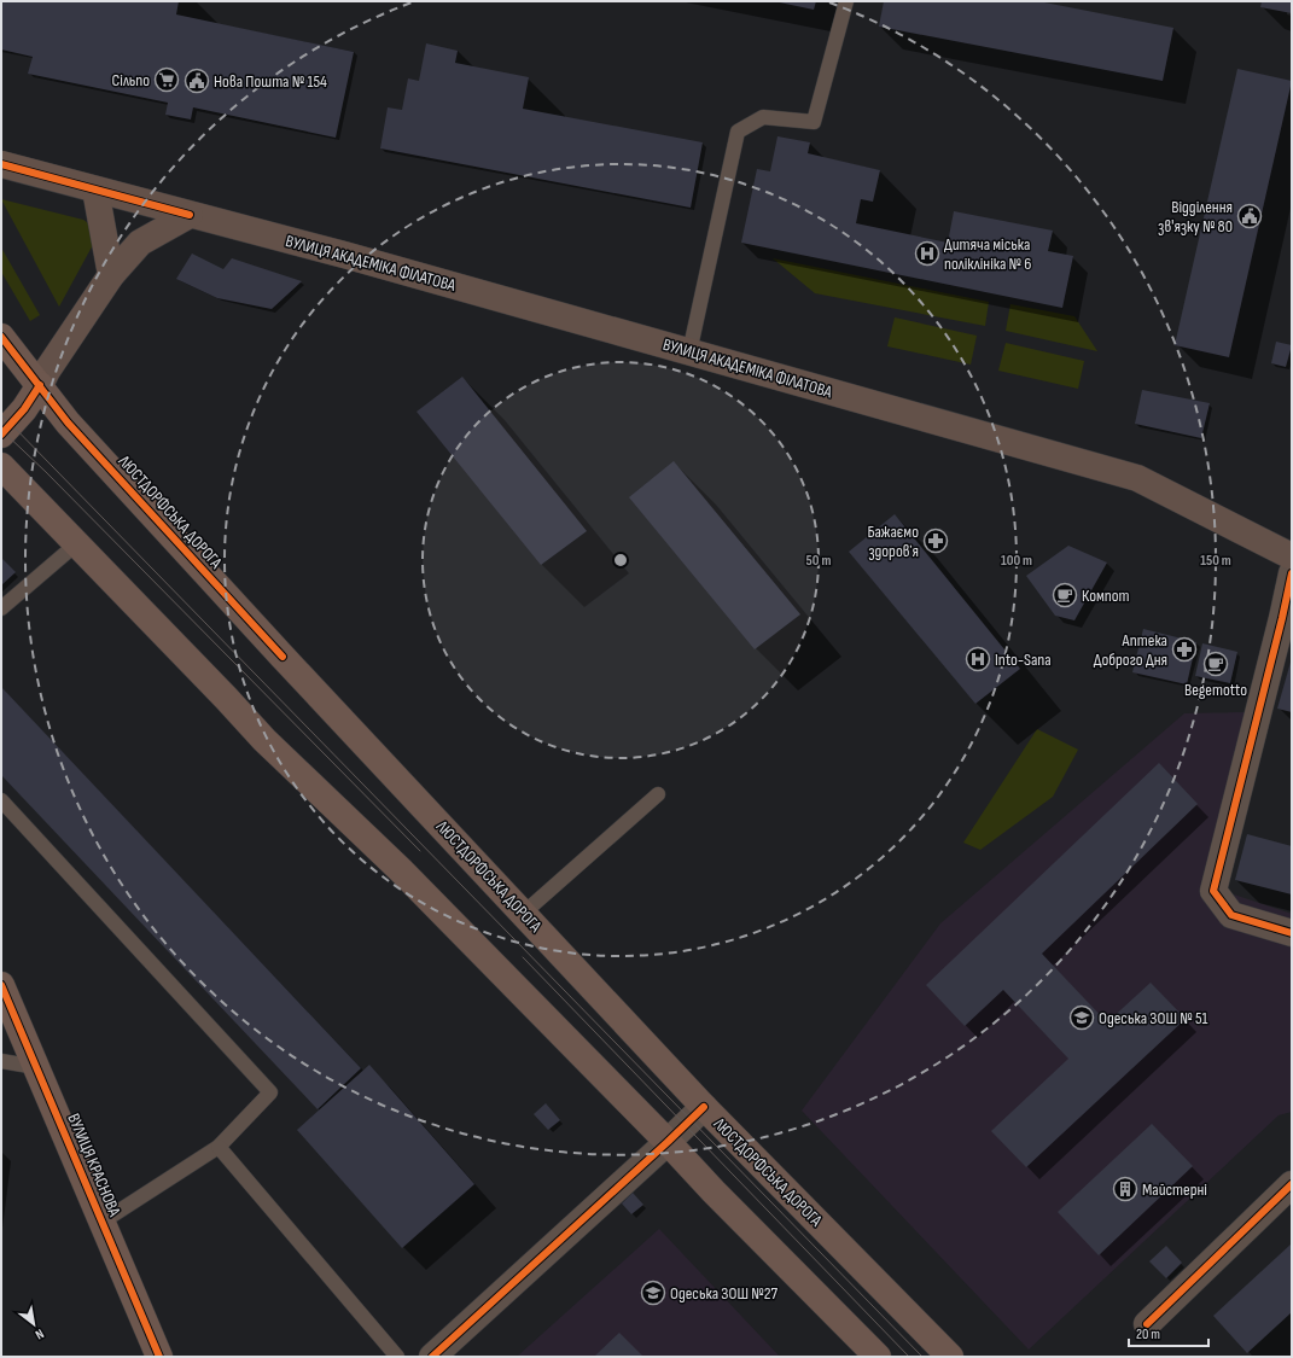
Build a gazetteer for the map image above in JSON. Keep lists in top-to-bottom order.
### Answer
{
  "streets": {
    "main road": ["ВУЛИЦЯ АКАДЕМІКА ФІЛАТОВА", "ЛЮСТДОРФСЬКА ДОРОГА", "ВУЛИЦЯ КРАСНОВА"]
  },
  "places": {
    "supermarket": ["Сільпо"],
    "public building": ["Нова Пошта № 154", "Відділення зв'язку № 80"],
    "hospital": ["Дитяча міська поліклініка № 6", "Into-Sana"],
    "pharmacy": ["Бажаємо здоровʼя", "Аптека Доброго Дня"],
    "cafe": ["Компот", "Begemotto"],
    "school or university": ["Одеська ЗОШ № 51", "Одеська ЗОШ №27"],
    "building": ["Майстерні"]
  },
  "scale_bar": "20 m",
  "north": "bottom right",
  "rings": ["50 m", "100 m", "150 m"]
}
